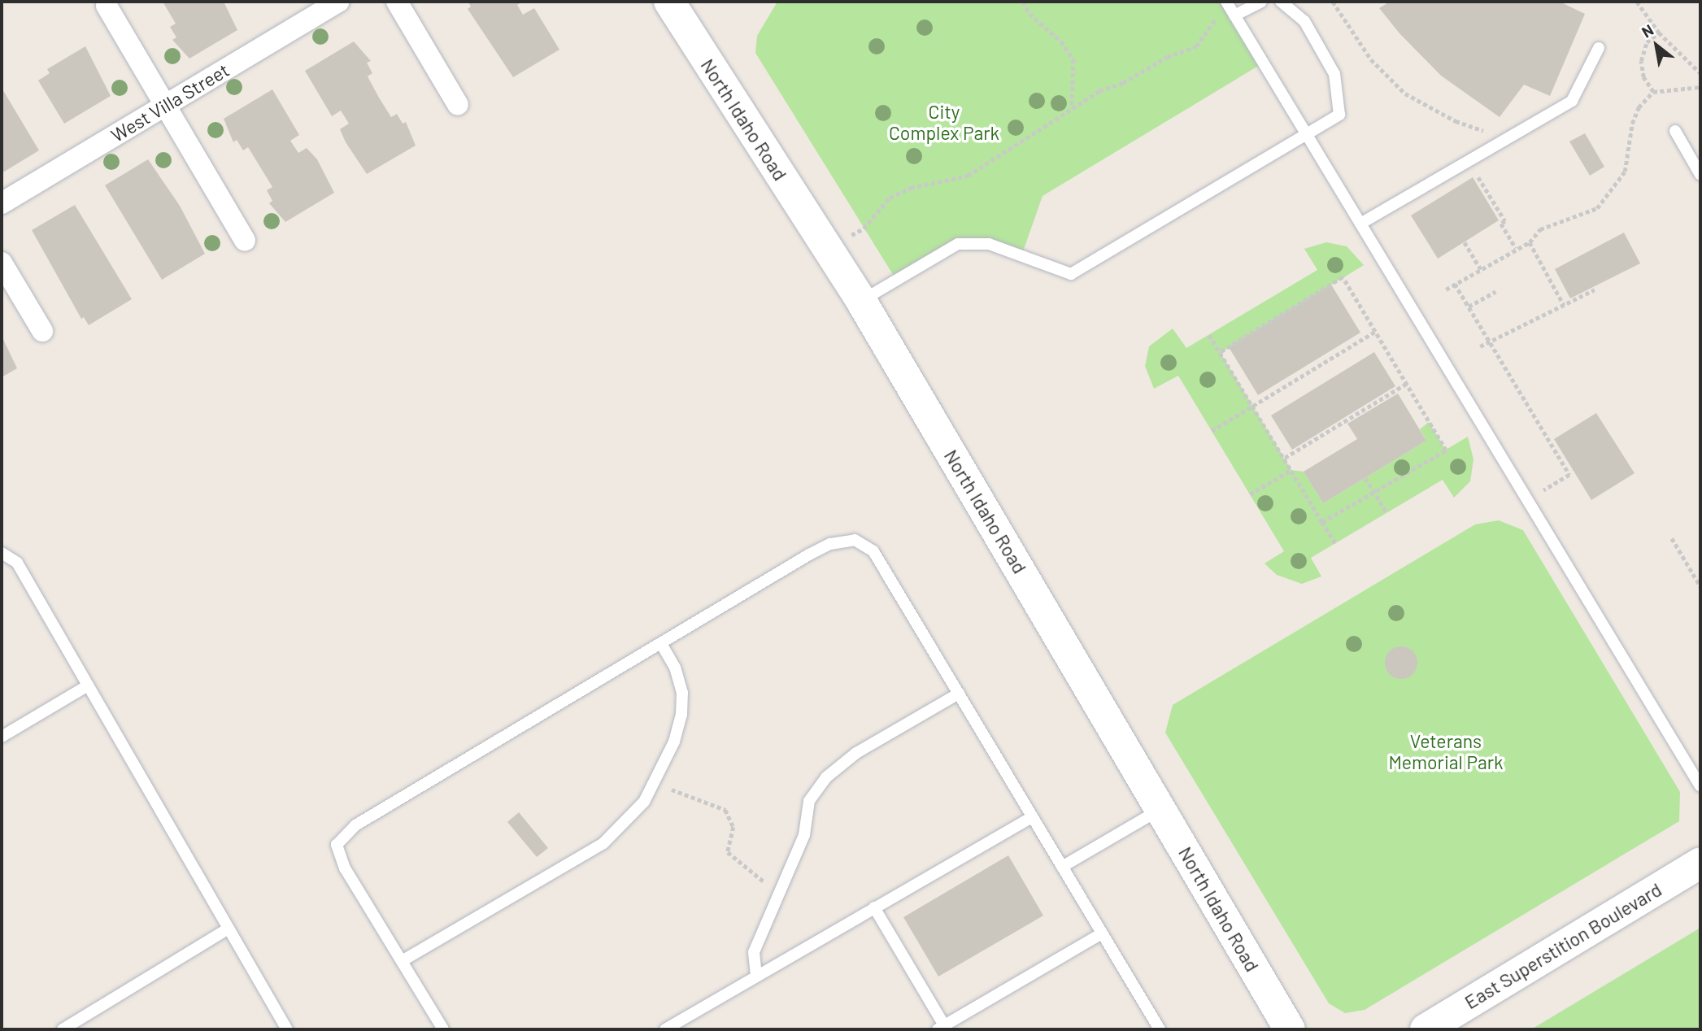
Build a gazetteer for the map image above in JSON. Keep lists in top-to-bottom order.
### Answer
{
  "streets": {
    "street": ["West Villa Street", "North Idaho Road", "East Superstition Boulevard"]
  },
  "parks": ["City Complex Park", "Veterans Memorial Park"],
  "north": "top left"
}
